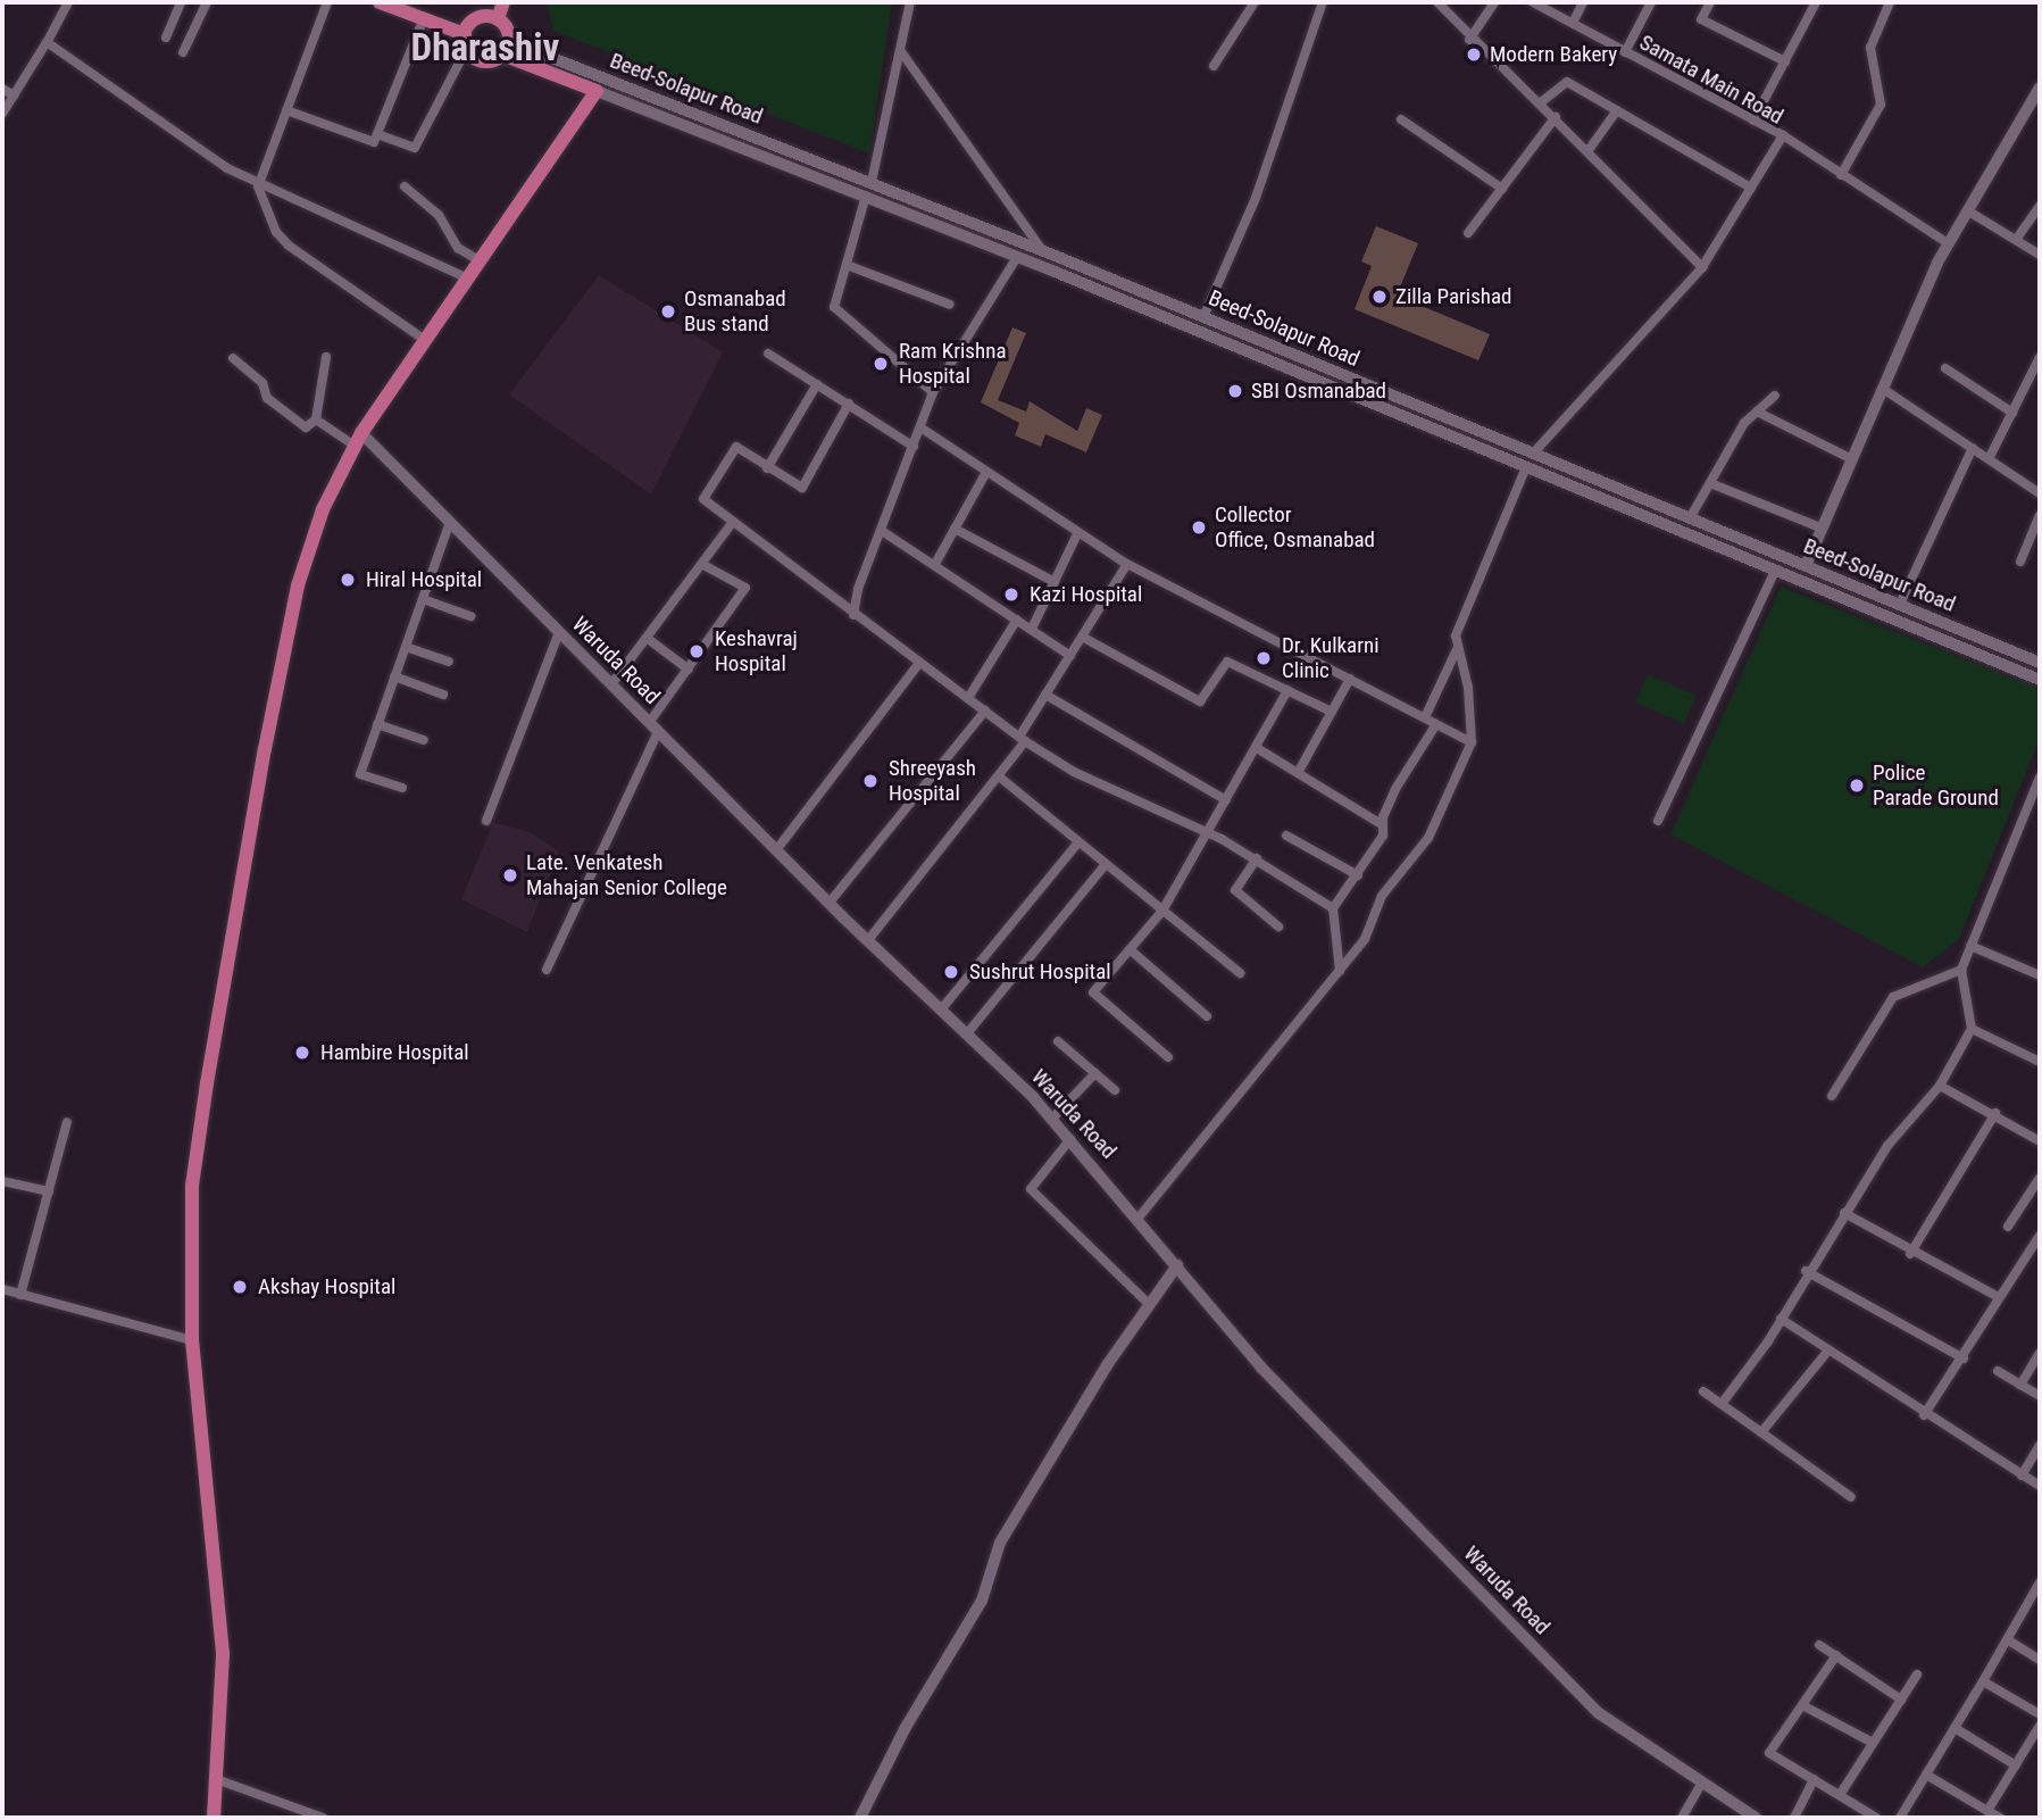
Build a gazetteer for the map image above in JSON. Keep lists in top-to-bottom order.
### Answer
{
  "streets": {
    "main road": ["Beed-Solapur Road"],
    "street": ["Samata Main Road", "Waruda Road"]
  },
  "crossings": [
    ["Samata Main Road", "Beed-Solapur Road"]
  ],
  "districts": ["Dharashiv"],
  "places": [
    "Modern Bakery",
    "Zilla Parishad",
    "Osmanabad Bus stand",
    "Ram Krishna Hospital",
    "SBI Osmanabad",
    "Collector Office, Osmanabad",
    "Hiral Hospital",
    "Kazi Hospital",
    "Keshavraj Hospital",
    "Dr. Kulkarni Clinic",
    "Shreeyash Hospital",
    "Police Parade Ground",
    "Late. Venkatesh Mahajan Senior College",
    "Sushrut Hospital",
    "Hambire Hospital",
    "Akshay Hospital"
  ]
}
